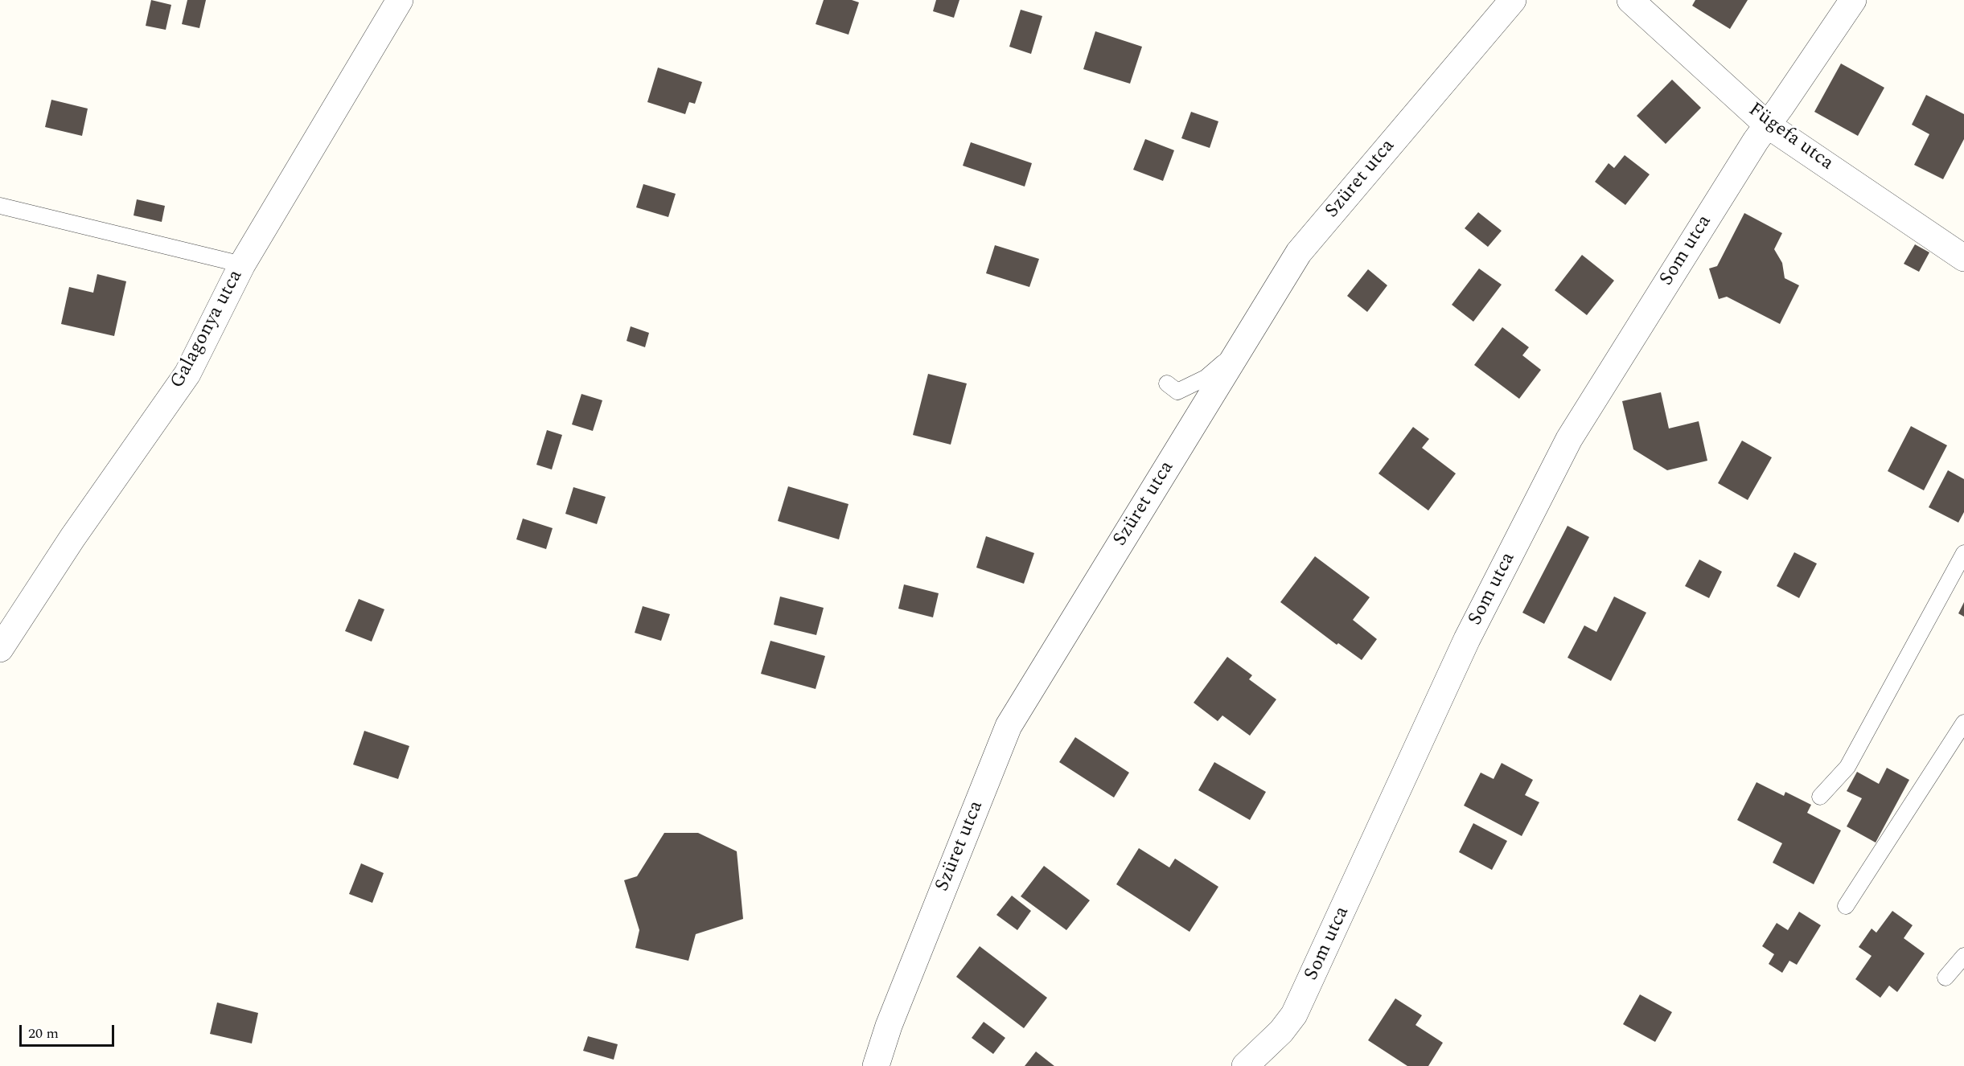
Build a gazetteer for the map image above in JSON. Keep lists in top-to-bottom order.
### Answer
{
  "streets": {
    "street": [
      "Fügefa utca",
      "Szüret utca",
      "Som utca",
      "Galagonya utca"
    ]
  },
  "crossings": [
    ["Fügefa utca", "Som utca"]
  ],
  "scale_bar": "20 m"
}
